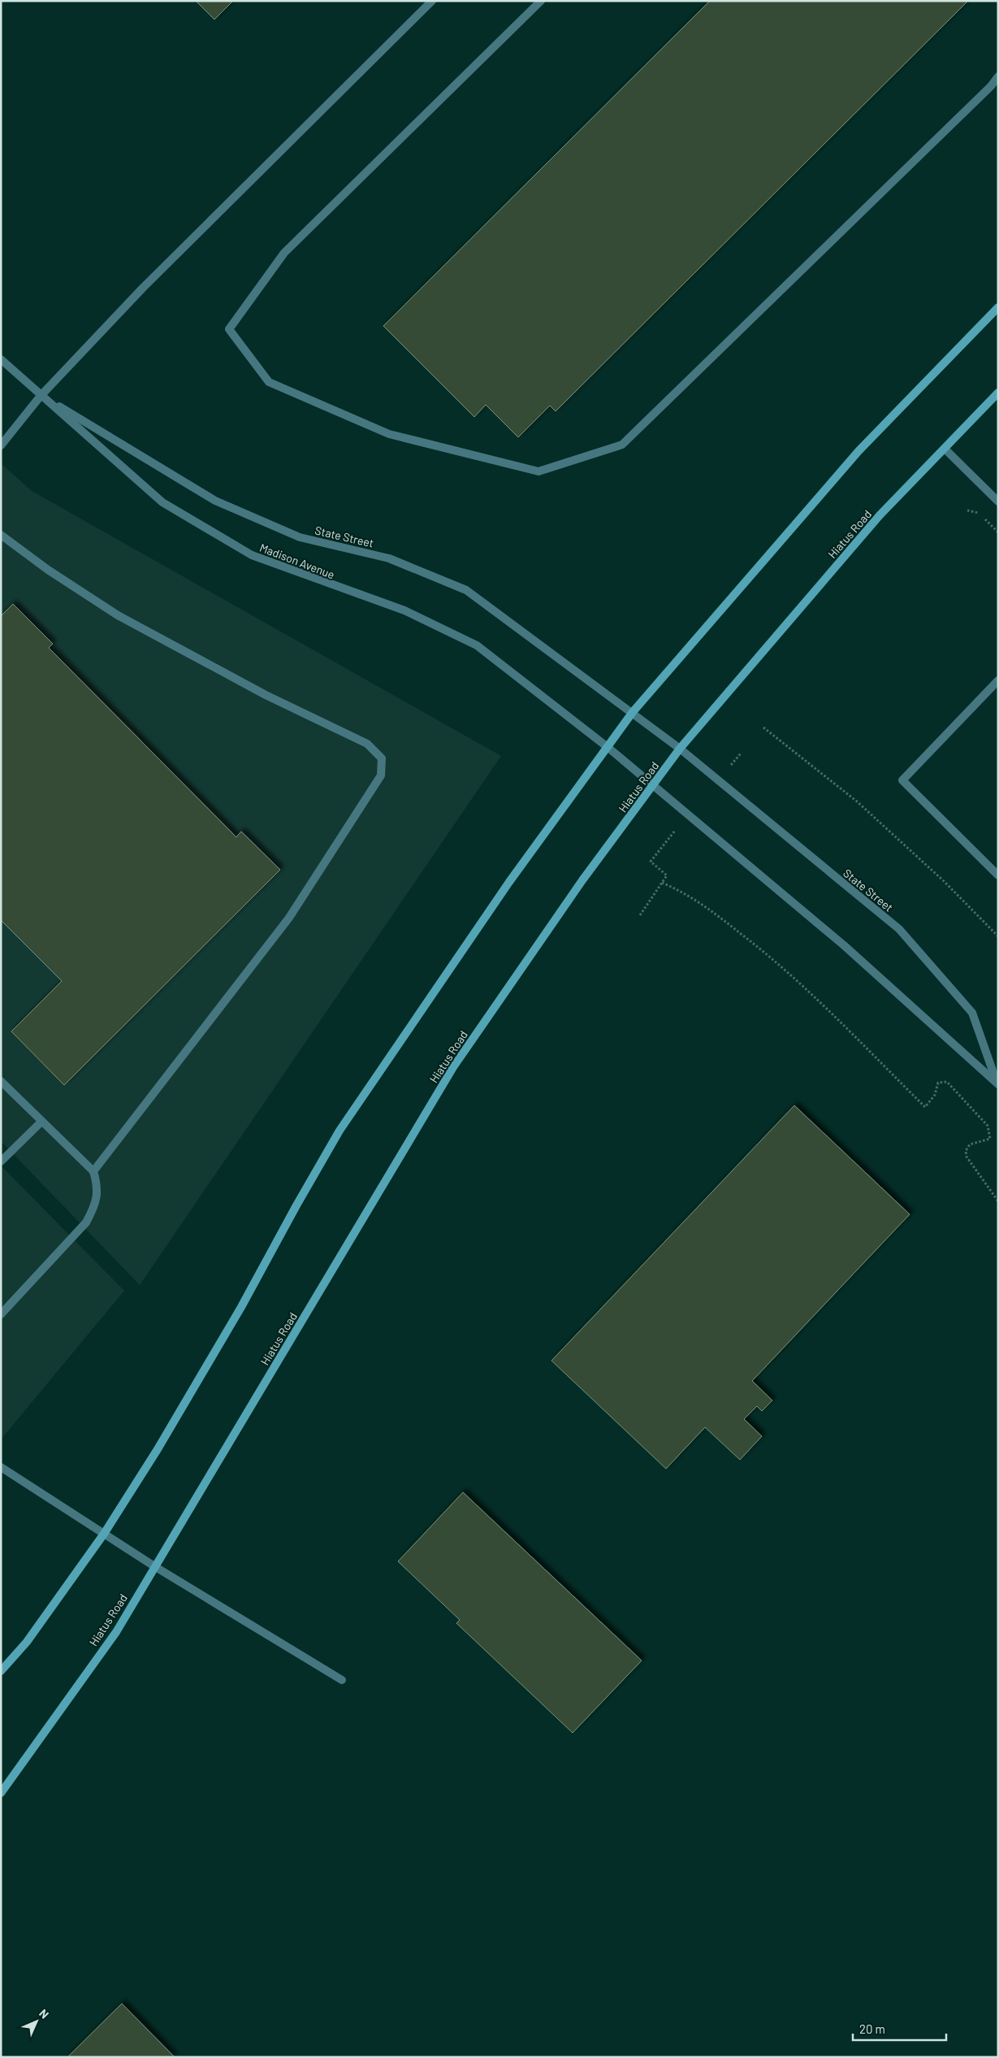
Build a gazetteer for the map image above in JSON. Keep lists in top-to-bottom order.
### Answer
{
  "streets": {
    "main road": ["Hiatus Road"],
    "street": ["State Street", "Madison Avenue"]
  },
  "crossings": [
    ["Hiatus Road", "State Street"],
    ["Hiatus Road", "Madison Avenue"],
    ["State Street", "Madison Avenue"]
  ],
  "scale_bar": "20 m",
  "north": "top right"
}
